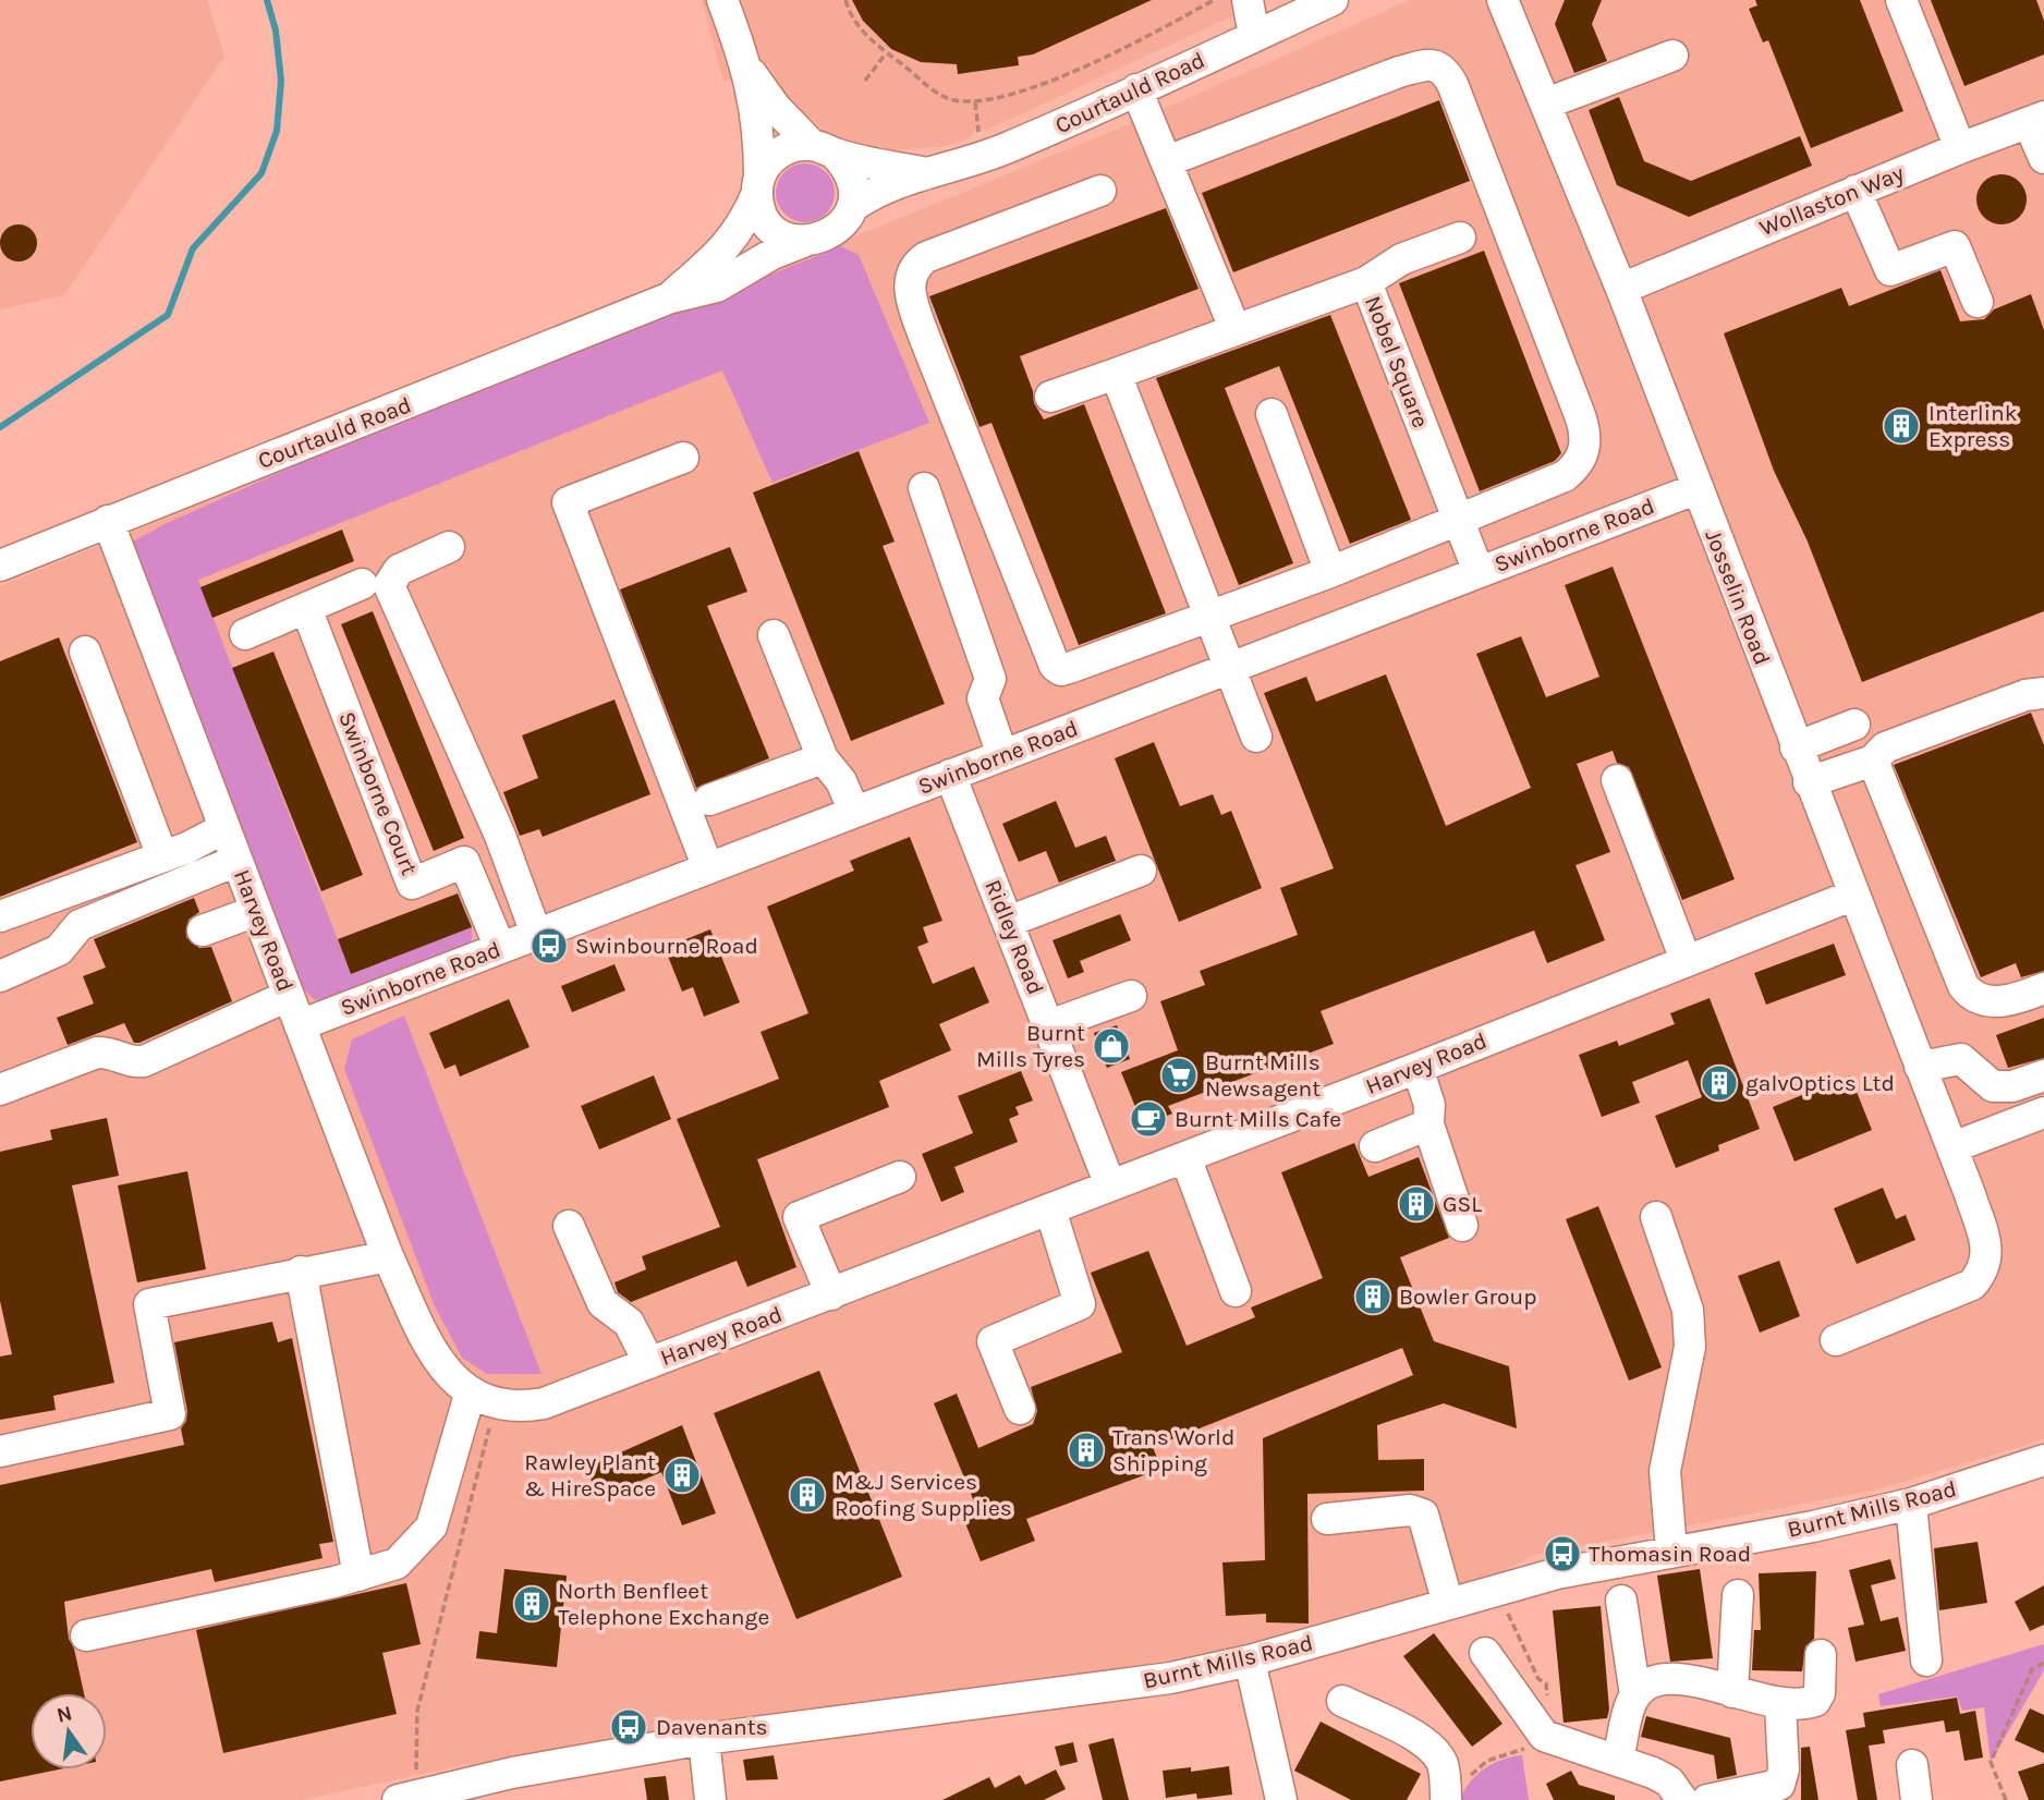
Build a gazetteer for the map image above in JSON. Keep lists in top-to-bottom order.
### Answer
{
  "streets": {
    "street": [
      "Courtauld Road",
      "Wollaston Way",
      "Nobel Square",
      "Swinborne Road",
      "Josselin Road",
      "Swinborne Court",
      "Harvey Road",
      "Ridley Road",
      "Burnt Mills Road"
    ]
  },
  "crossings": [
    ["Courtauld Road", "Harvey Road"],
    ["Wollaston Way", "Josselin Road"],
    ["Nobel Square", "Swinborne Road"],
    ["Swinborne Road", "Josselin Road"],
    ["Swinborne Road", "Swinborne Court"],
    ["Swinborne Road", "Harvey Road"],
    ["Swinborne Road", "Ridley Road"],
    ["Josselin Road", "Harvey Road"],
    ["Harvey Road", "Ridley Road"]
  ],
  "places": {
    "building": [
      "Interlink Express",
      "galvOptics Ltd",
      "GSL",
      "Bowler Group",
      "Trans World Shipping",
      "Rawley Plant & HireSpace",
      "M&J Services Roofing Supplies",
      "North Benfleet Telephone Exchange"
    ],
    "bus stop": ["Swinbourne Road", "Thomasin Road", "Davenants"],
    "shop": ["Burnt Mills Tyres"],
    "supermarket": ["Burnt Mills Newsagent"],
    "cafe": ["Burnt Mills Cafe"]
  },
  "north": "top"
}
